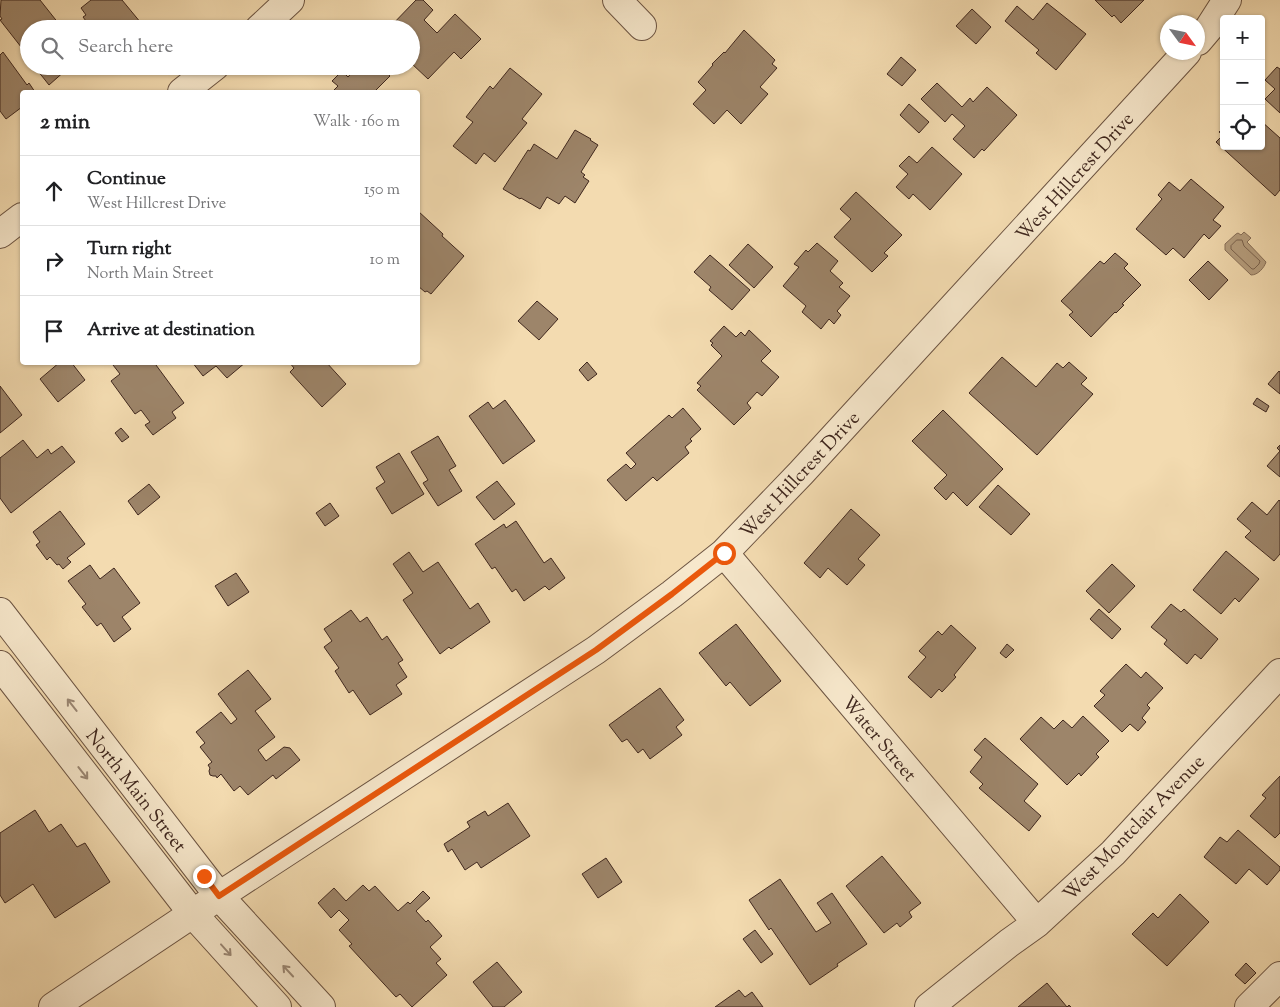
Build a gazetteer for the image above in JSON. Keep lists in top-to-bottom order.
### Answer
{
  "streets": {
    "street": [
      "West Hillcrest Drive",
      "Water Street",
      "North Main Street",
      "West Montclair Avenue"
    ]
  },
  "crossings": [
    ["West Hillcrest Drive", "Water Street"],
    ["West Hillcrest Drive", "North Main Street"],
    ["Water Street", "West Montclair Avenue"]
  ],
  "north": "bottom right",
  "page": {
    "map_buttons": ["+", "−"],
    "search": "Search here",
    "heading": ["2 min", "Walk · 160 m"],
    "list": [
      ["Continue", "West Hillcrest Drive", "150 m"],
      ["Turn right", "North Main Street", "10 m"],
      "Arrive at destination"
    ]
  }
}
